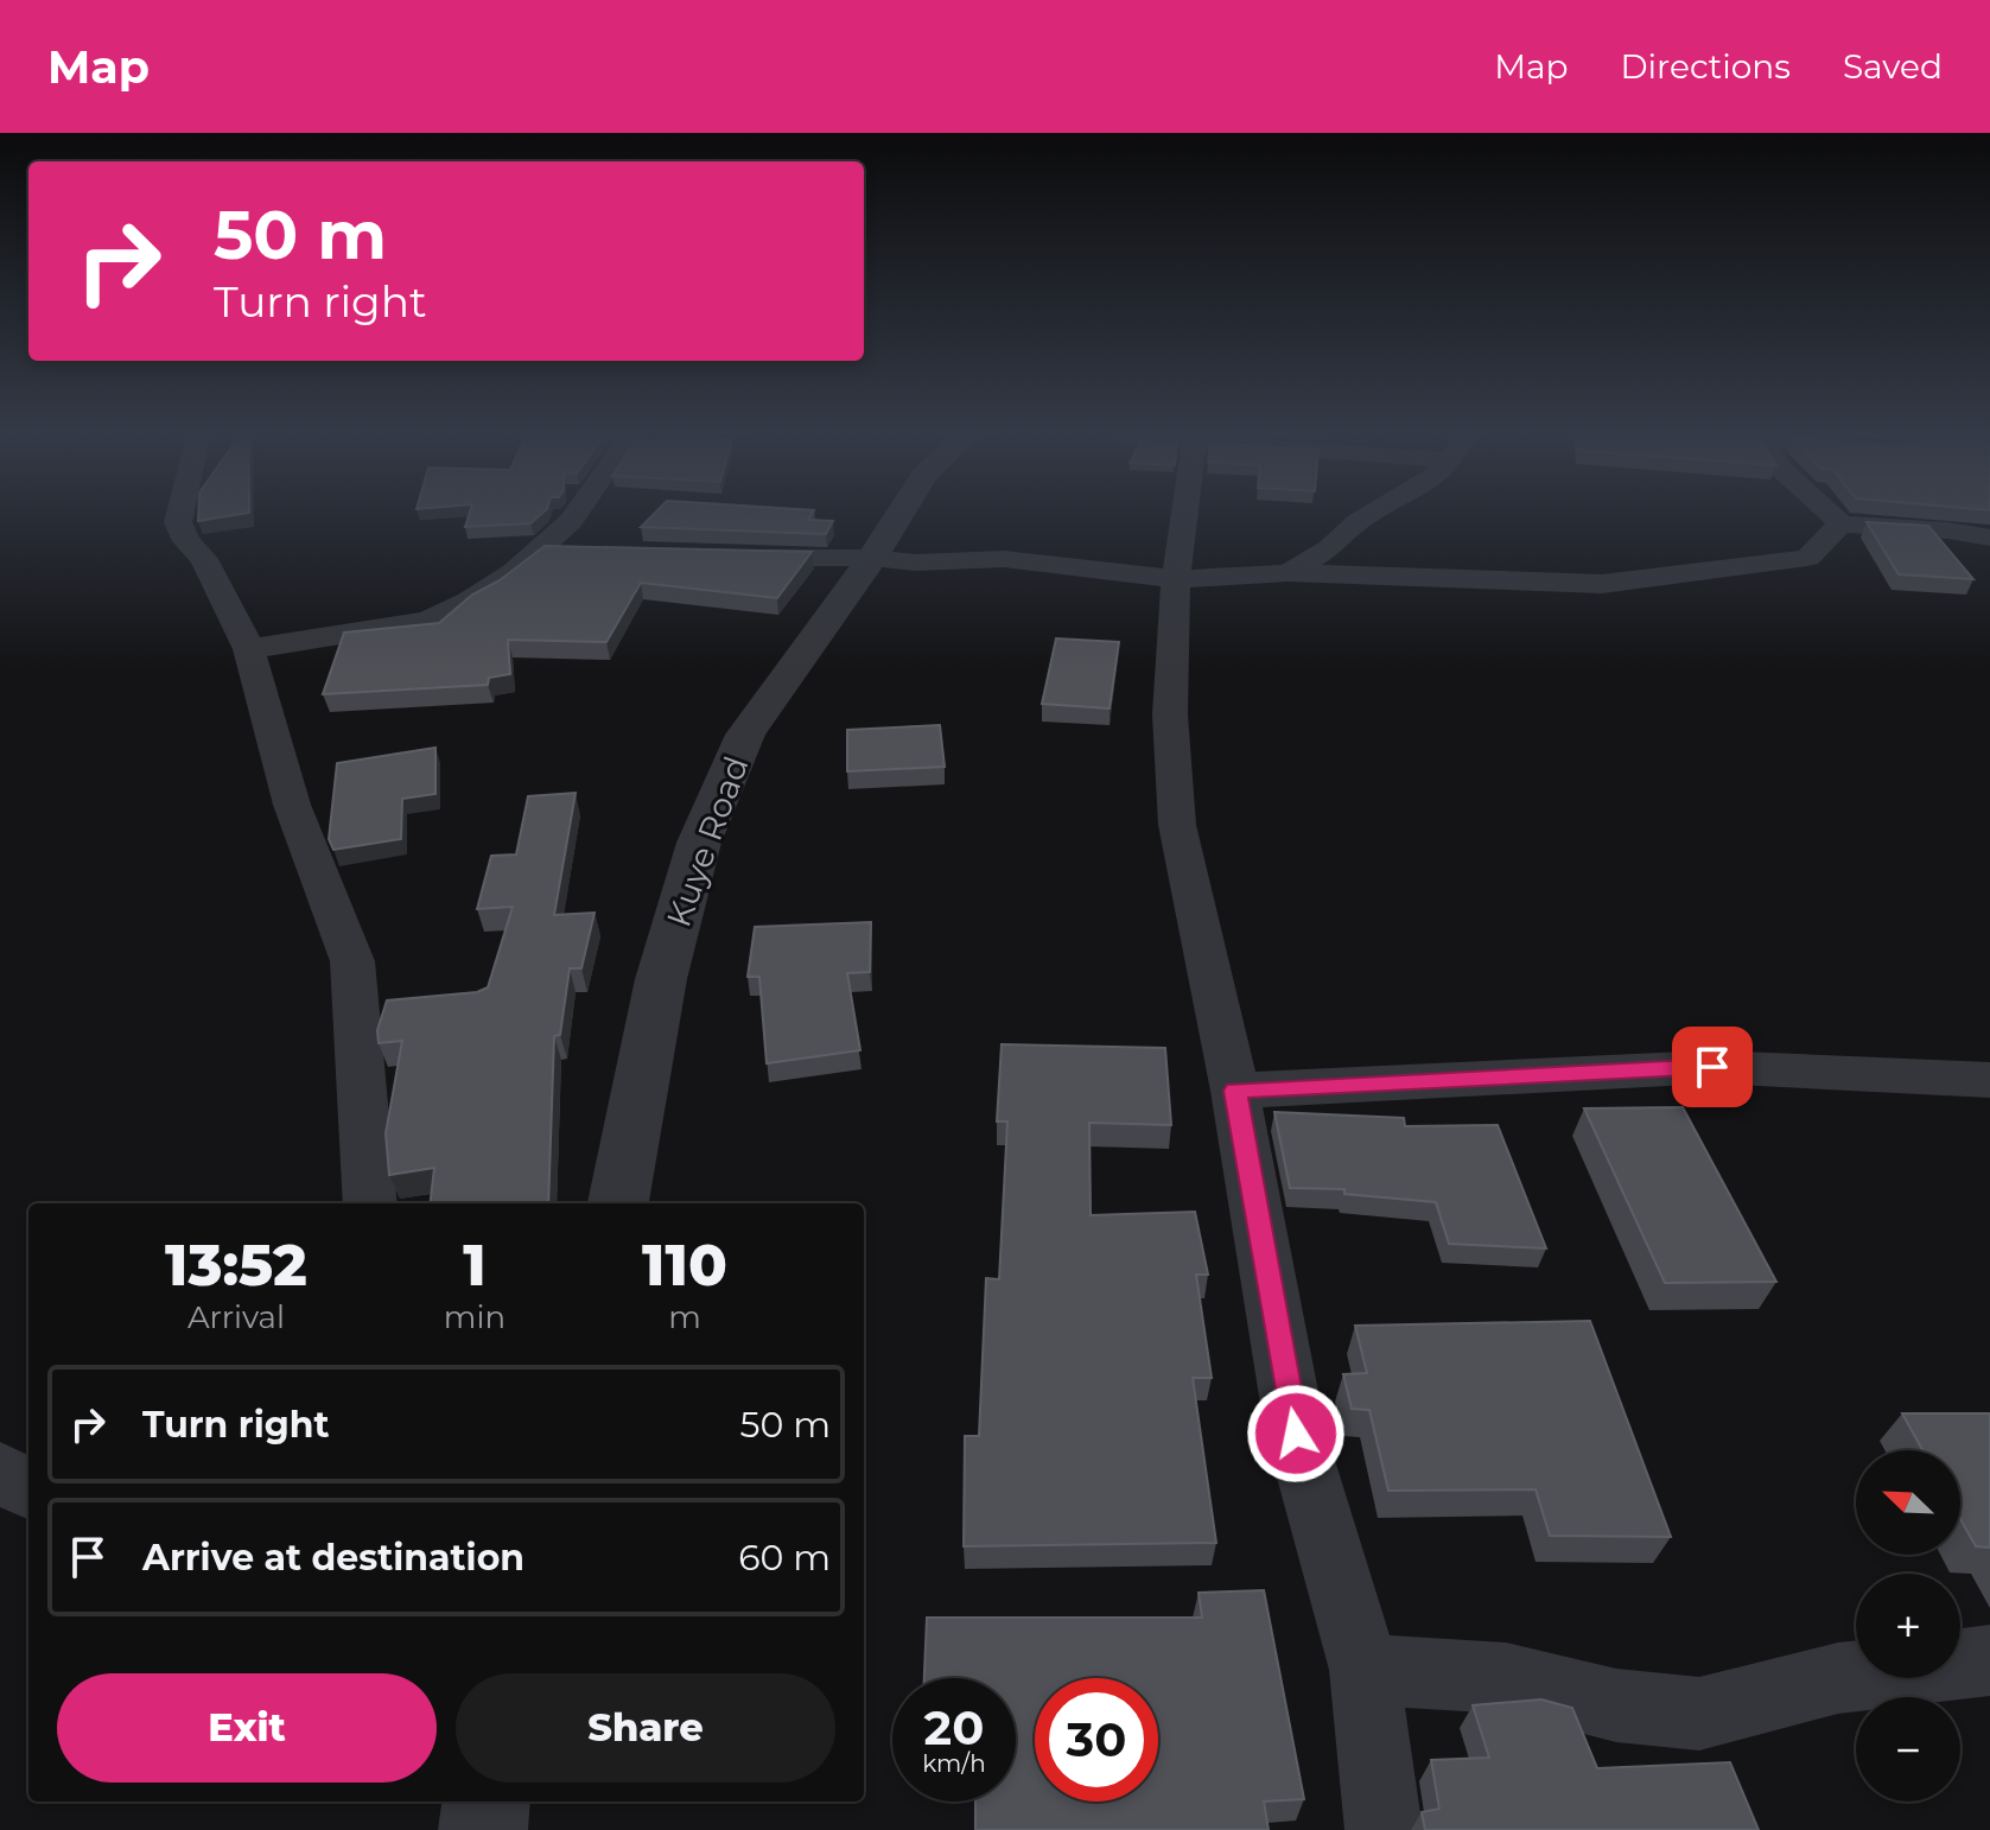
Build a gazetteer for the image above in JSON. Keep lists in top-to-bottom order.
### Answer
{
  "streets": {
    "street": ["Kuye Road"]
  },
  "north": "top left",
  "page": {
    "header": "Map",
    "nav": ["Map", "Directions", "Saved"],
    "turn": ["50 m", "Turn right"],
    "eta": [
      "13:52",
      "Arrival",
      "1",
      "min",
      "110",
      "m"
    ],
    "list": [
      {
        "name": "Turn right",
        "value": "50 m"
      },
      {
        "name": "Arrive at destination",
        "value": "60 m"
      }
    ],
    "map_buttons": ["+", "−"],
    "buttons": ["Exit", "Share"],
    "speed": "20 km/h",
    "limit": "30"
  }
}
